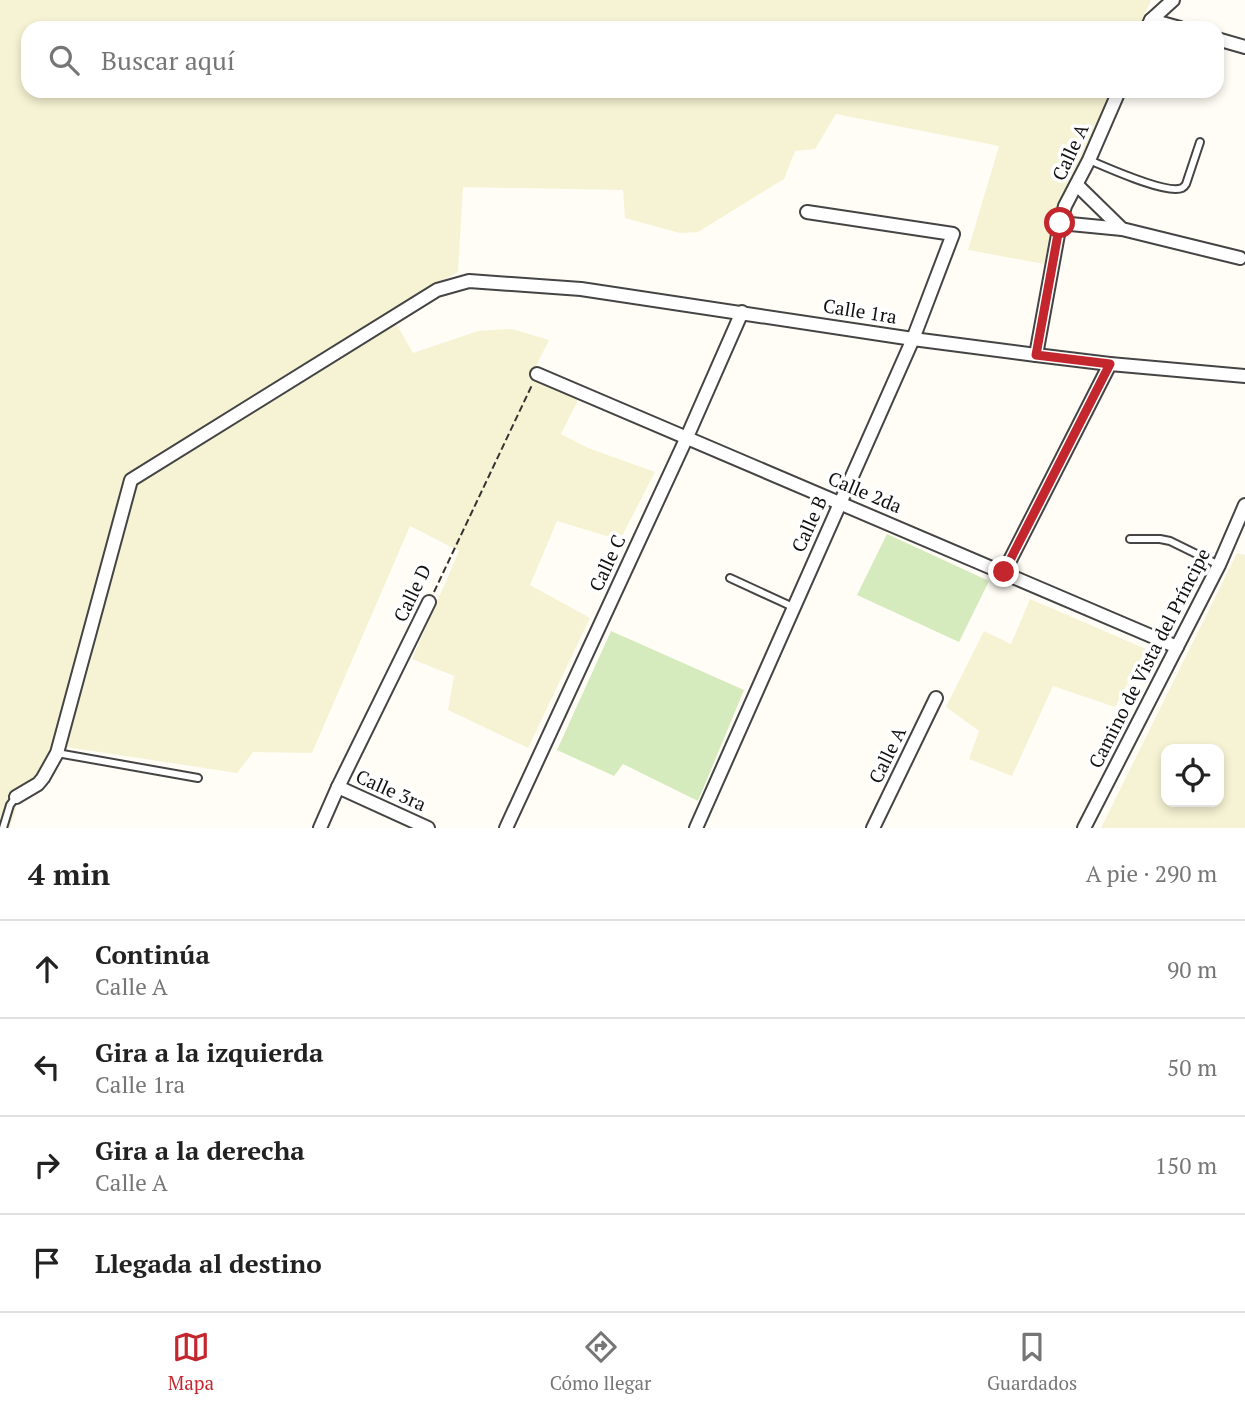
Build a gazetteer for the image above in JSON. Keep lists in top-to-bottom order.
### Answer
{
  "streets": {
    "street": [
      "Calle A",
      "Calle 1ra",
      "Calle 2da",
      "Calle B",
      "Calle C",
      "Calle D",
      "Camino de Vista del Príncipe",
      "Calle 3ra"
    ]
  },
  "crossings": [
    ["Calle A", "Calle 1ra"],
    ["Calle 1ra", "Calle B"],
    ["Calle 1ra", "Calle C"],
    ["Calle 2da", "Calle B"],
    ["Calle 2da", "Calle C"],
    ["Calle 2da", "Calle D"],
    ["Calle 2da", "Camino de Vista del Príncipe"],
    ["Calle D", "Calle 3ra"]
  ],
  "page": {
    "search": "Buscar aquí",
    "heading": ["4 min", "A pie · 290 m"],
    "list": [
      ["Continúa", "Calle A", "90 m"],
      ["Gira a la izquierda", "Calle 1ra", "50 m"],
      ["Gira a la derecha", "Calle A", "150 m"],
      "Llegada al destino"
    ],
    "nav": ["Mapa", "Cómo llegar", "Guardados"]
  }
}
